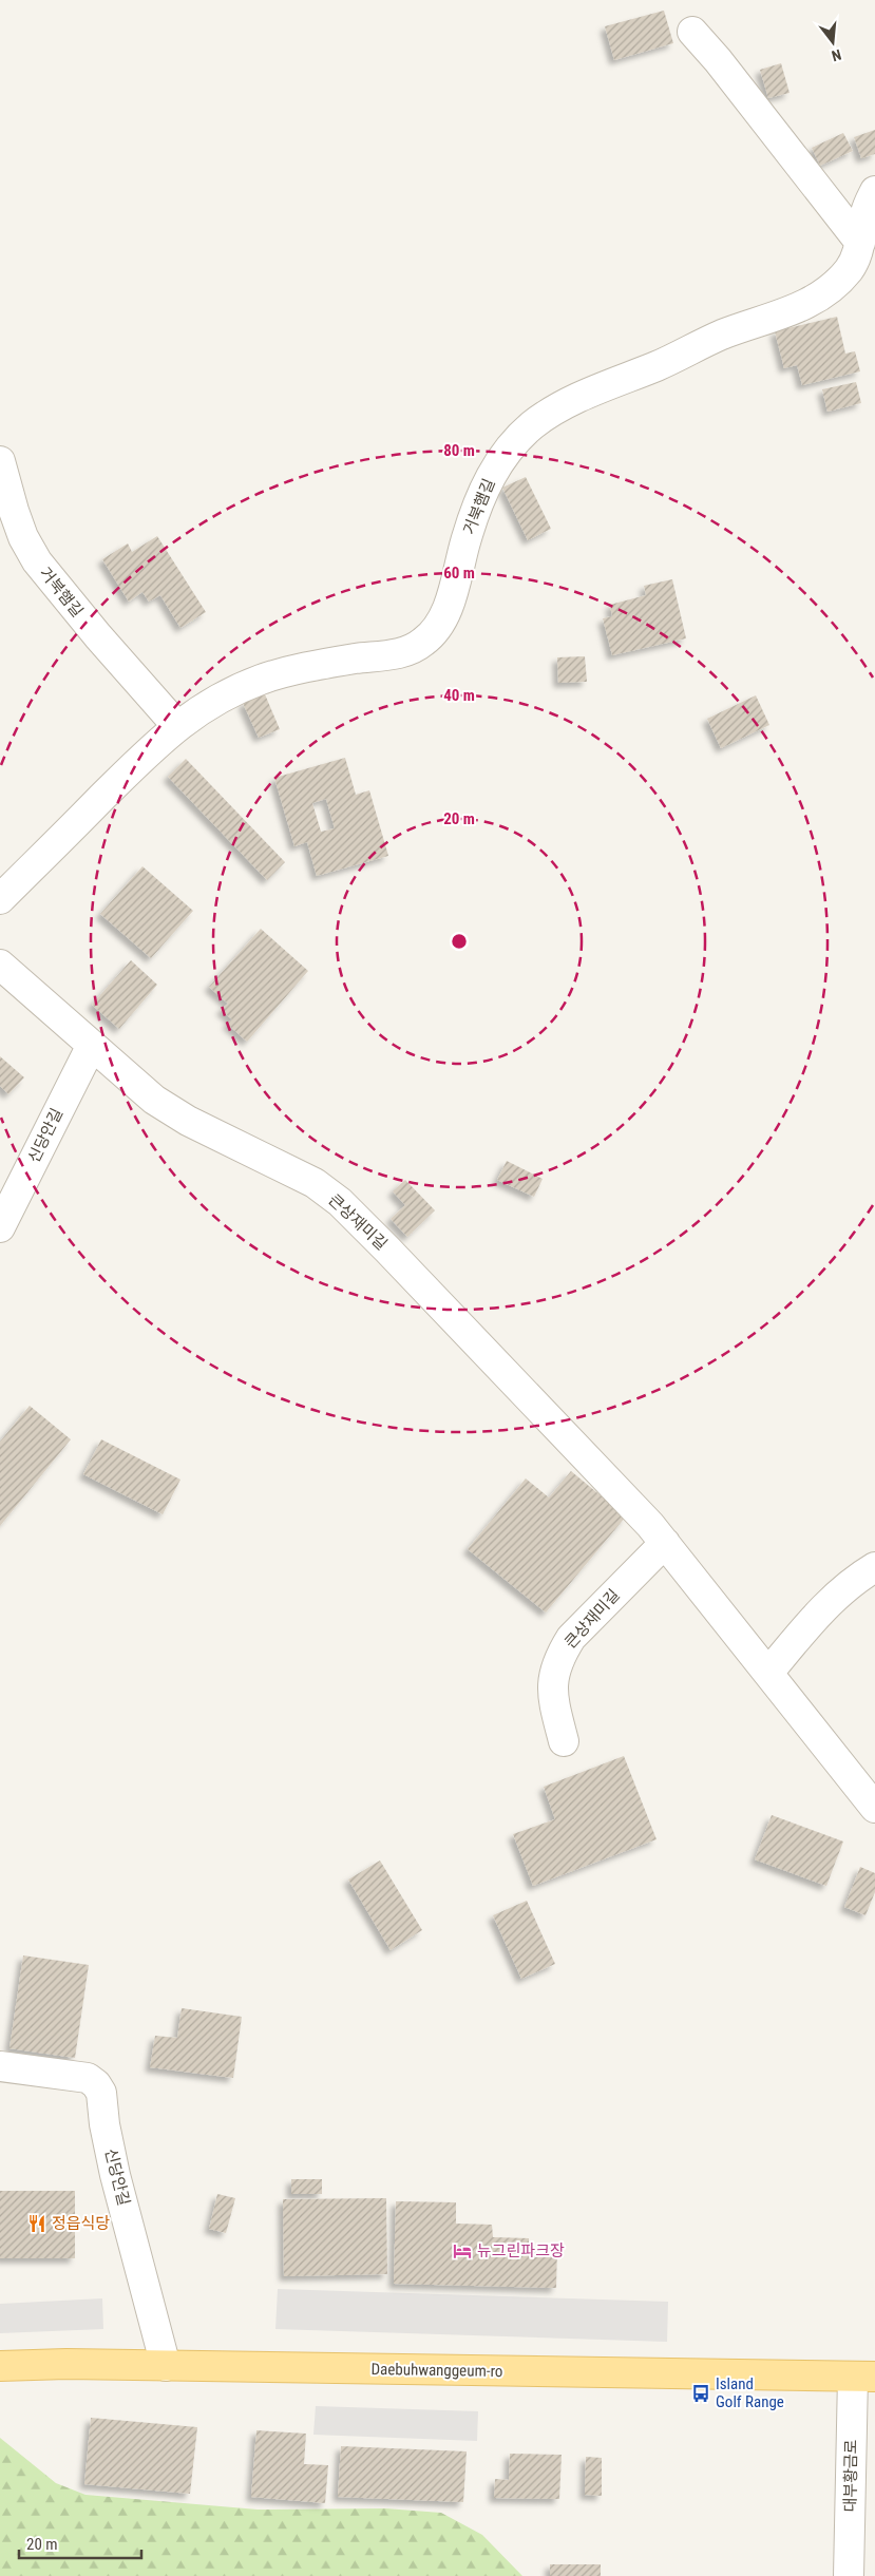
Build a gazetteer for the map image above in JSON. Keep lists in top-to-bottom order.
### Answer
{
  "streets": {
    "main road": ["Daebuhwanggeum-ro"],
    "lane": [
      "거북햄길",
      "신당안길",
      "큰상재미길",
      "대부황금로"
    ]
  },
  "crossings": [
    ["신당안길", "큰상재미길"],
    ["신당안길", "Daebuhwanggeum-ro"],
    ["Daebuhwanggeum-ro", "대부황금로"]
  ],
  "places": {
    "restaurant": ["정읍식당"],
    "hotel": ["뉴그린파크장"],
    "bus stop": ["Island Golf Range"]
  },
  "scale_bar": "20 m",
  "north": "bottom",
  "rings": [
    "80 m",
    "60 m",
    "40 m",
    "20 m"
  ]
}
